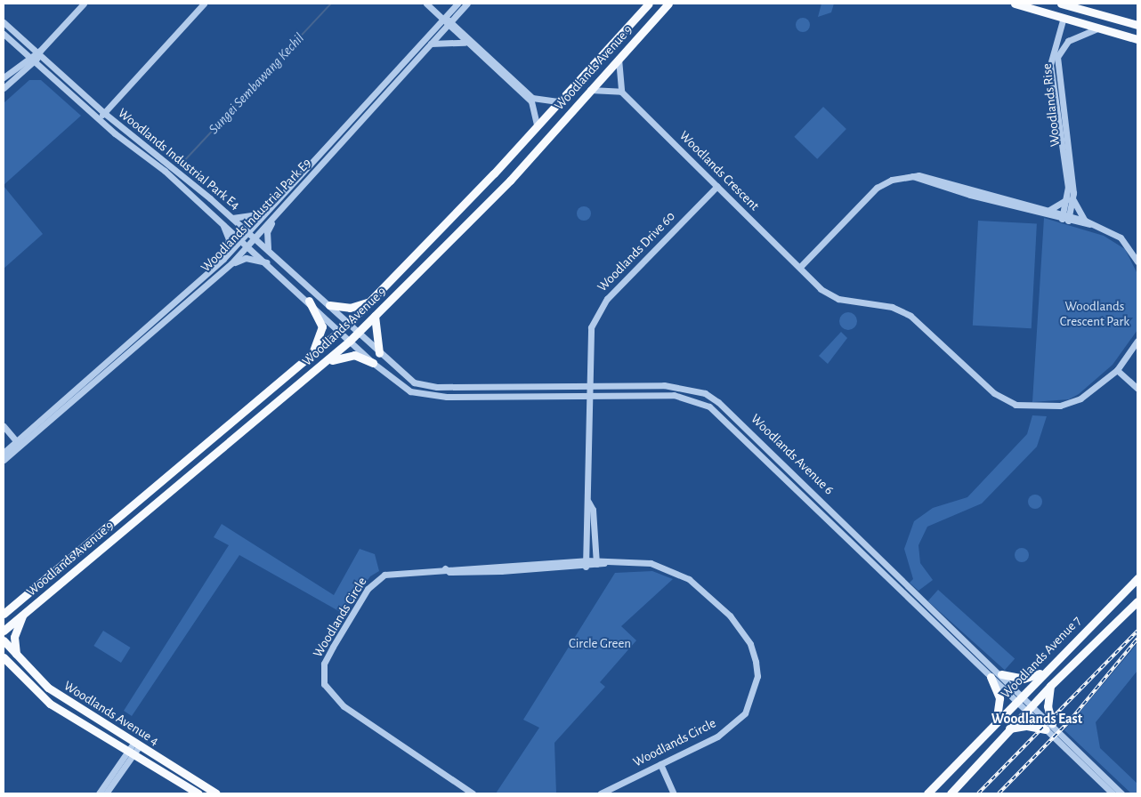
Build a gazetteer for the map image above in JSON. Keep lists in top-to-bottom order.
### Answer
{
  "streets": {
    "main road": ["Woodlands Avenue 9", "Woodlands Avenue 7", "Woodlands Avenue 4"],
    "street": [
      "Woodlands Rise",
      "Woodlands Industrial Park E4",
      "Woodlands Crescent",
      "Woodlands Industrial Park E9",
      "Woodlands Drive 60",
      "Woodlands Avenue 6",
      "Woodlands Circle"
    ]
  },
  "crossings": [
    ["Woodlands Avenue 9", "Woodlands Industrial Park E4"],
    ["Woodlands Avenue 9", "Woodlands Avenue 6"],
    ["Woodlands Industrial Park E4", "Woodlands Industrial Park E9"],
    ["Woodlands Industrial Park E4", "Woodlands Avenue 6"],
    ["Woodlands Crescent", "Woodlands Drive 60"],
    ["Woodlands Drive 60", "Woodlands Avenue 6"],
    ["Woodlands Avenue 6", "Woodlands Avenue 7"]
  ],
  "districts": ["Woodlands East"],
  "water": ["Sungei Sembawang Kechil"],
  "parks": ["Woodlands Crescent Park", "Circle Green"]
}
